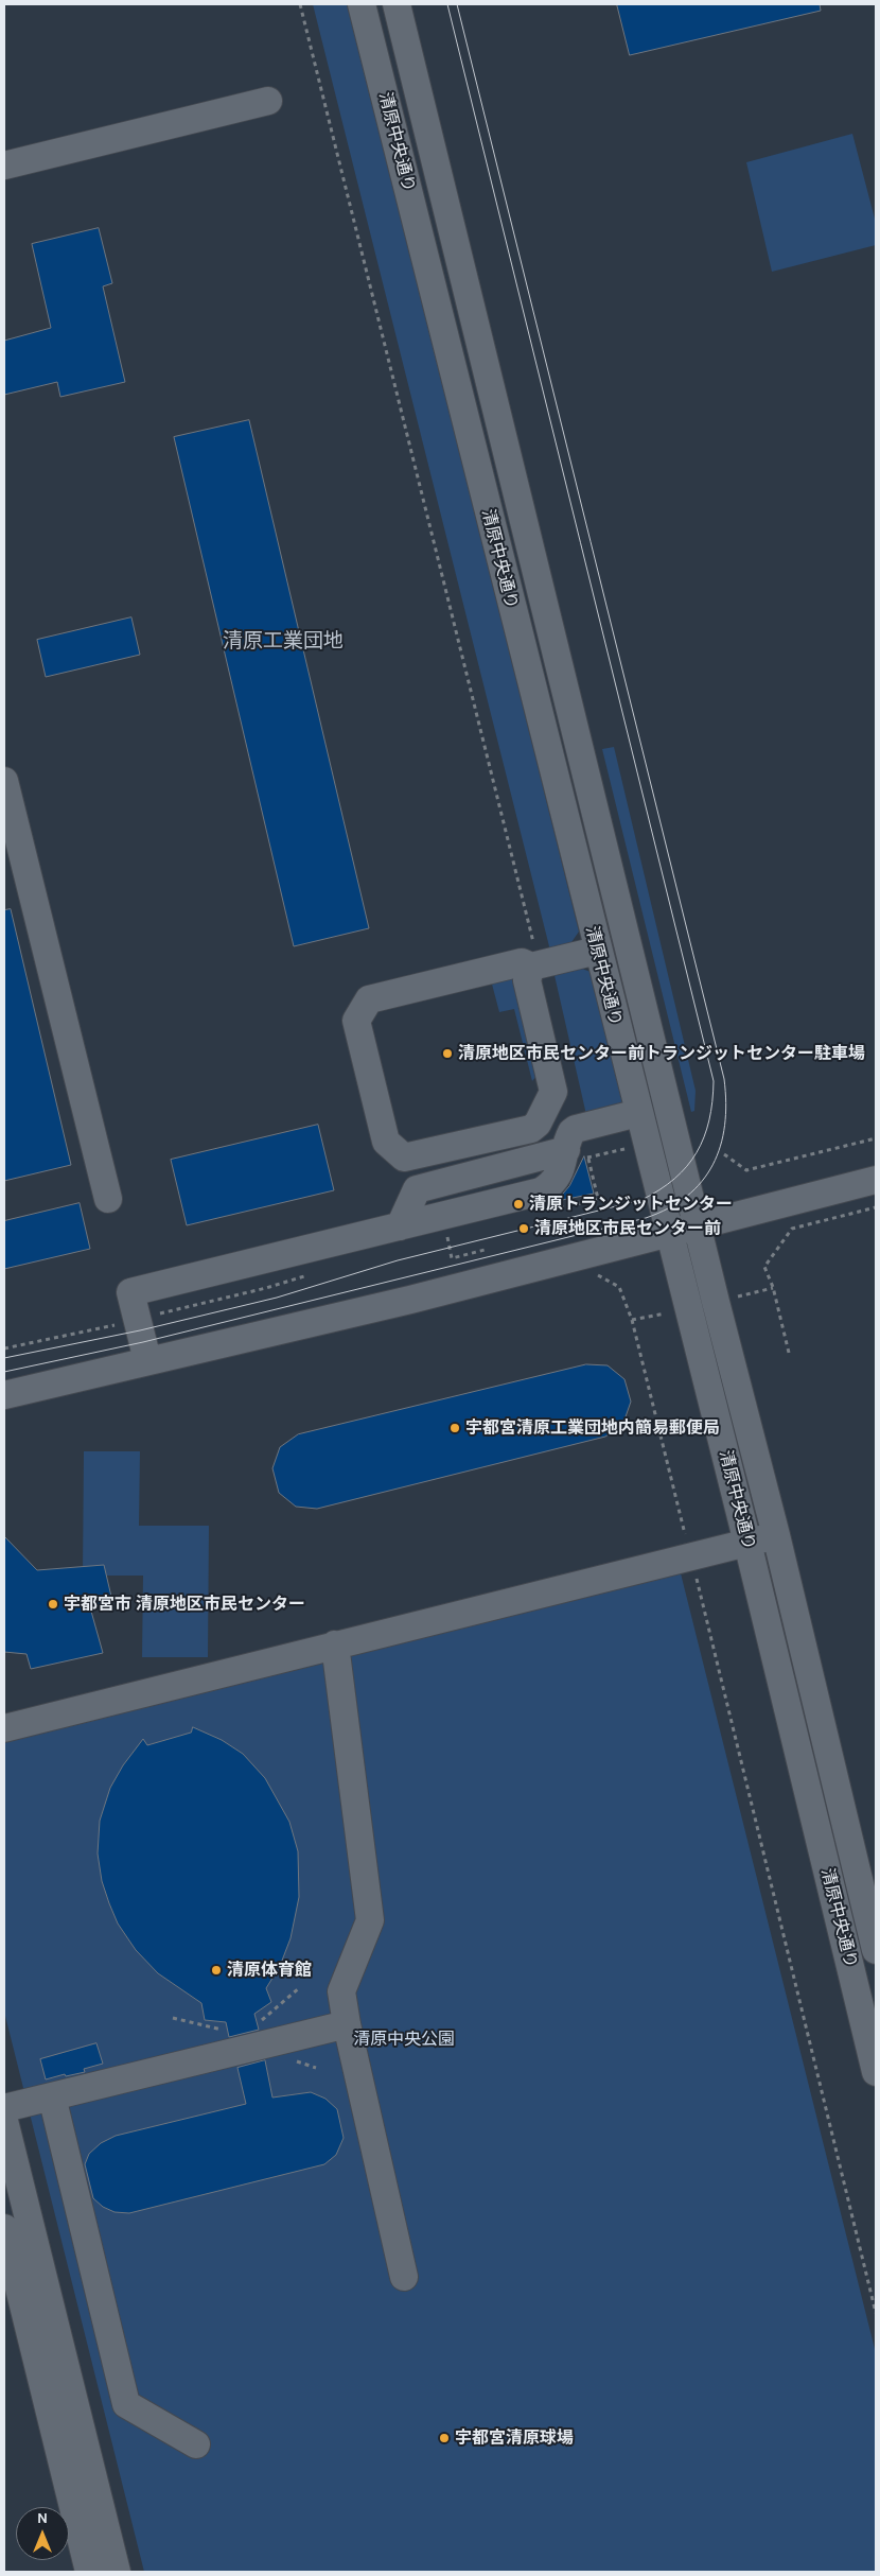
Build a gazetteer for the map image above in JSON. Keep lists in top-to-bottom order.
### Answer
{
  "streets": {
    "street": ["清原中央通り"]
  },
  "districts": ["清原工業団地"],
  "parks": ["清原中央公園"],
  "places": [
    "清原地区市民センター前トランジットセンター駐車場",
    "清原トランジットセンター",
    "清原地区市民センター前",
    "宇都宮清原工業団地内簡易郵便局",
    "宇都宮市 清原地区市民センター",
    "清原体育館",
    "宇都宮清原球場"
  ],
  "north": "top"
}
